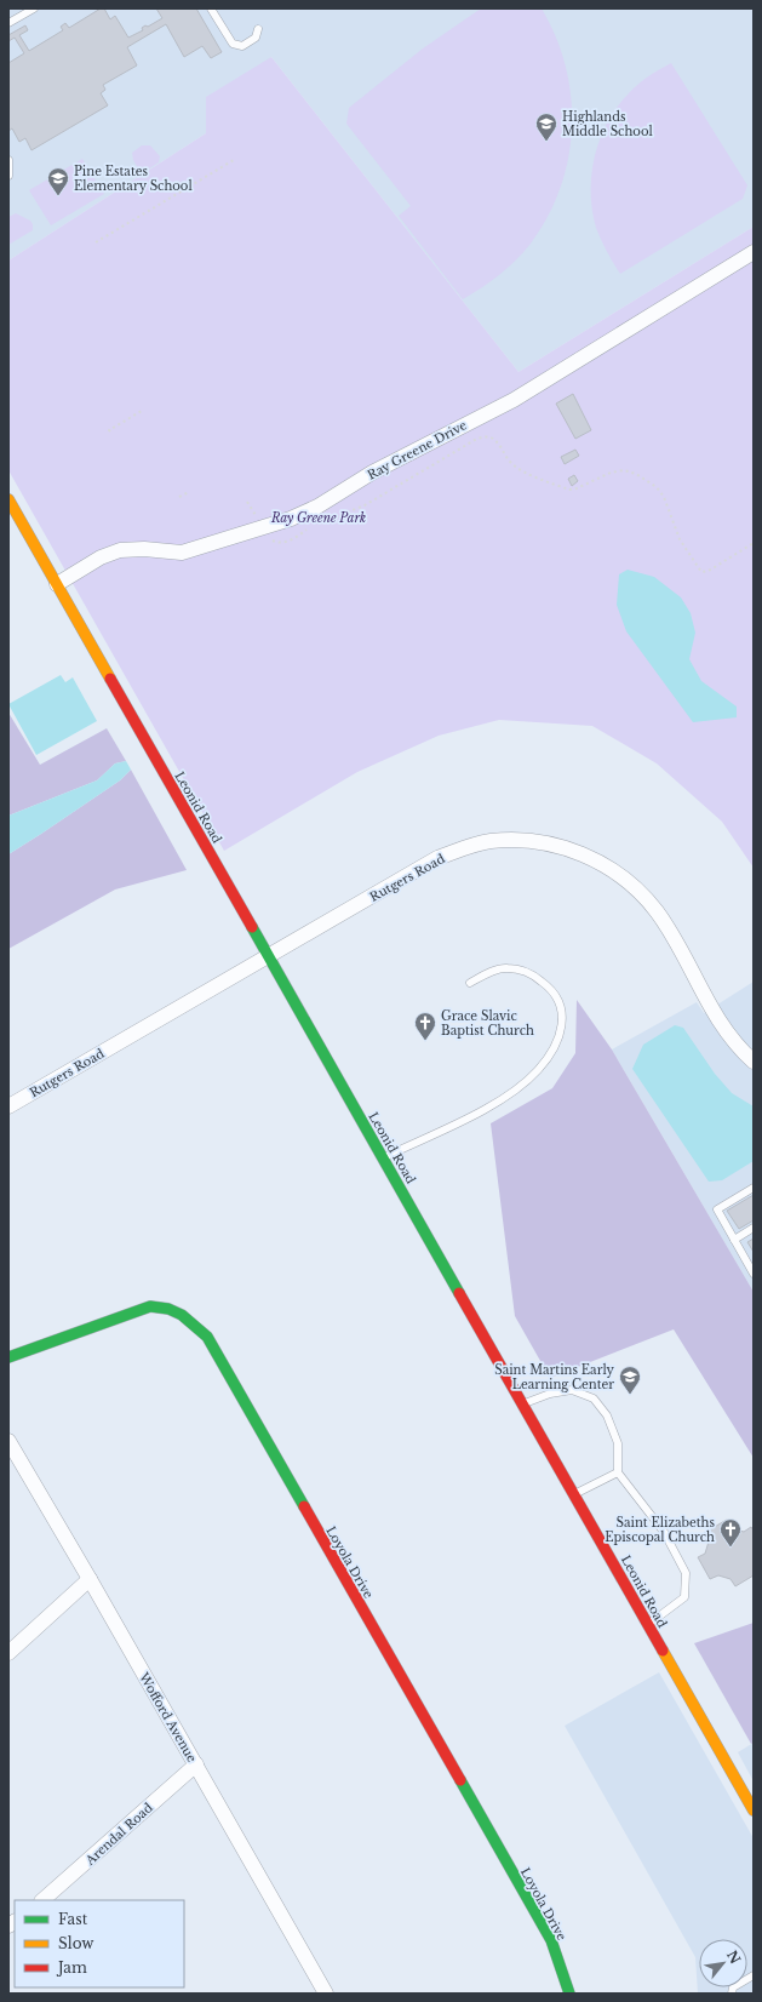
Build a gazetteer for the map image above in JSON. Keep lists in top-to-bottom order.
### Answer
{
  "streets": {
    "street": [
      "Ray Greene Drive",
      "Leonid Road",
      "Rutgers Road",
      "Loyola Drive",
      "Wofford Avenue",
      "Arendal Road"
    ]
  },
  "crossings": [
    ["Ray Greene Drive", "Leonid Road"],
    ["Leonid Road", "Rutgers Road"],
    ["Wofford Avenue", "Arendal Road"]
  ],
  "parks": ["Ray Greene Park"],
  "places": {
    "school or university": ["Highlands Middle School", "Pine Estates Elementary School", "Saint Martins Early Learning Center"],
    "church": ["Grace Slavic Baptist Church", "Saint Elizabeths Episcopal Church"]
  },
  "legend": ["Fast", "Slow", "Jam"],
  "north": "top right"
}
